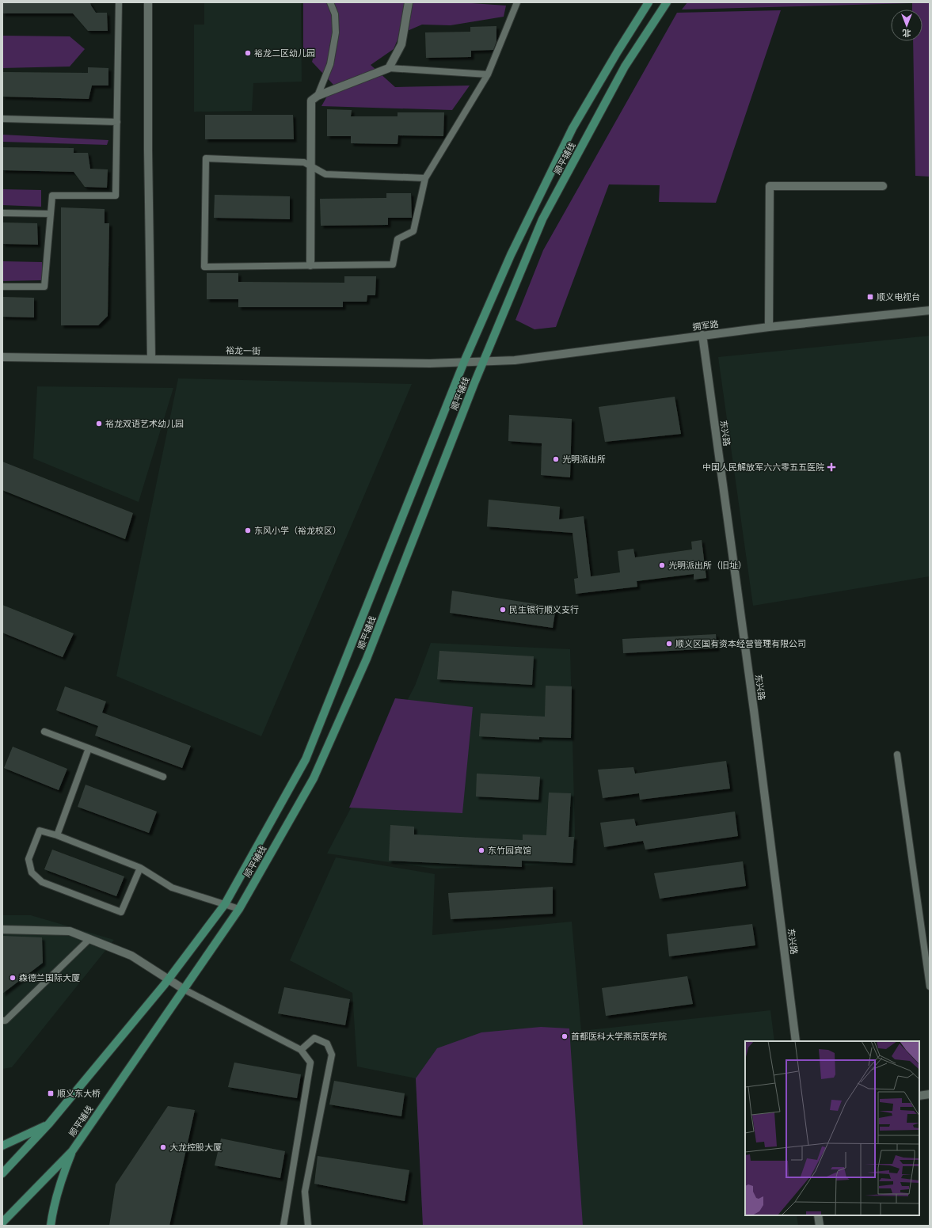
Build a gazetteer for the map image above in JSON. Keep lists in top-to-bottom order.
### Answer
{
  "streets": {
    "main road": ["顺平辅线"],
    "street": ["拥军路", "裕龙一街", "东兴路"]
  },
  "crossings": [
    ["顺平辅线", "拥军路"],
    ["顺平辅线", "裕龙一街"],
    ["拥军路", "裕龙一街"],
    ["拥军路", "东兴路"]
  ],
  "places": {
    "other": [
      "裕龙二区幼儿园",
      "裕龙双语艺术幼儿园",
      "光明派出所",
      "东风小学（裕龙校区）",
      "光明派出所（旧址）",
      "民生银行顺义支行",
      "顺义区国有资本经营管理有限公司",
      "东竹园宾馆",
      "森德兰国际大厦",
      "首都医科大学燕京医学院",
      "大龙控股大厦"
    ],
    "transit": ["顺义电视台", "顺义东大桥"],
    "health": ["中国人民解放军六六零五五医院"]
  },
  "north": "bottom"
}
